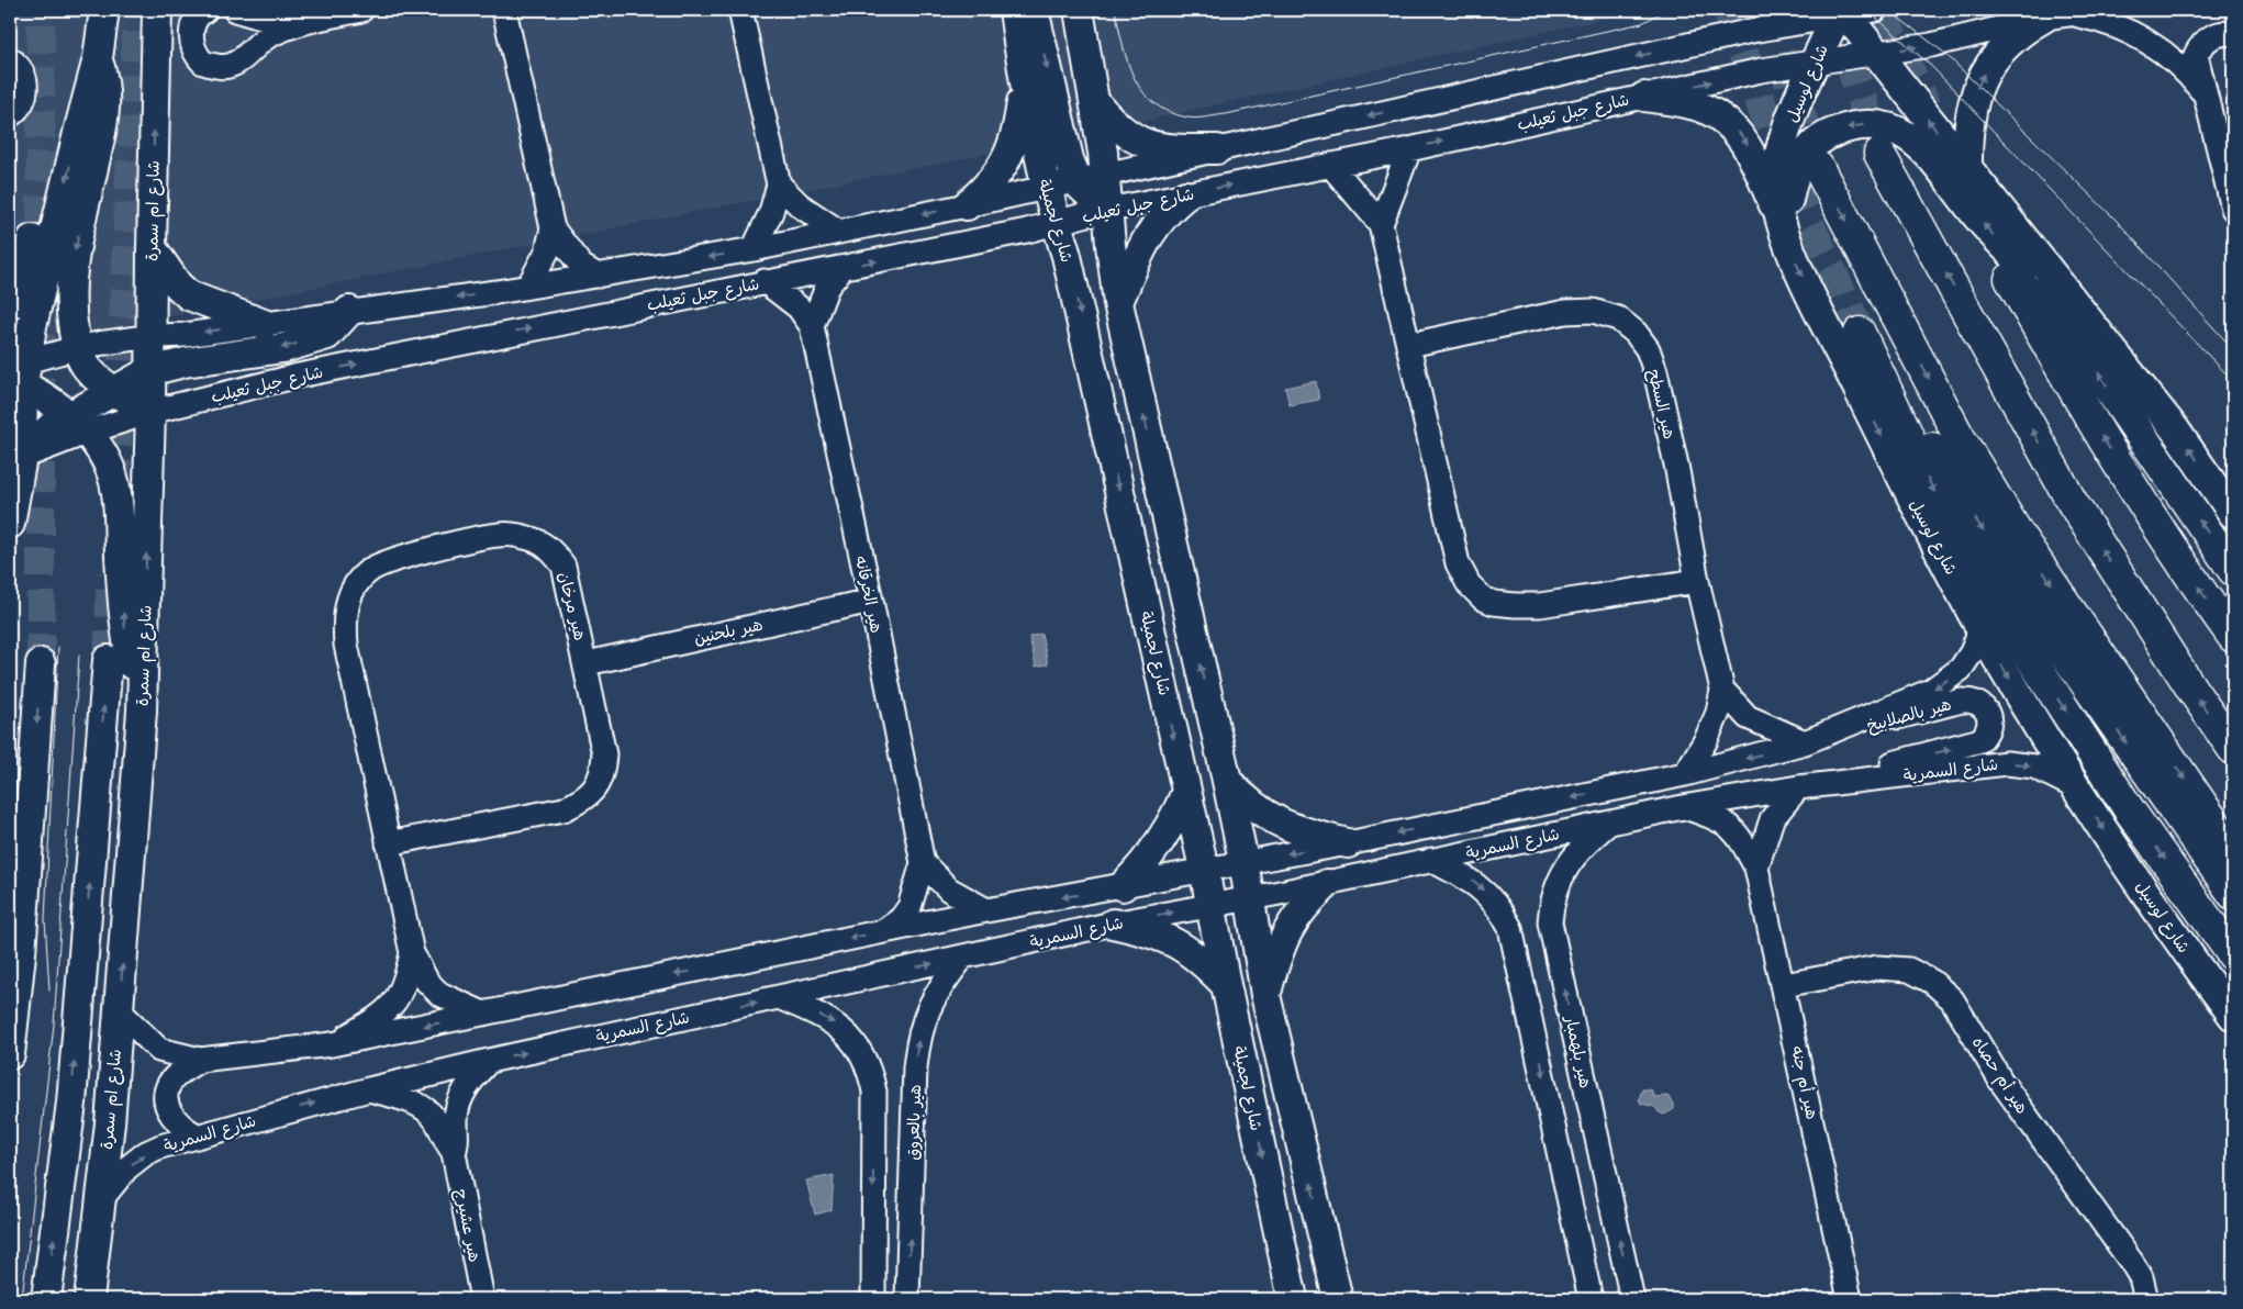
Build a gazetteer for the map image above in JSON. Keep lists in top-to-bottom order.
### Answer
{
  "streets": {
    "street": [
      "شارع لوسيل",
      "شارع جبل ثعيلب",
      "شارع ام سمرة",
      "شارع لجميلة",
      "هير السطح",
      "هير الخرقانه",
      "هير مرخان",
      "هير بلحنين",
      "هير بالصلابيخ",
      "شارع السمرية",
      "هير بلهمبار",
      "هير أم حصاه",
      "هير أم جنه",
      "هير بالعروق",
      "هير عشيرج"
    ]
  },
  "crossings": [
    ["شارع لوسيل", "شارع جبل ثعيلب"],
    ["شارع لوسيل", "شارع السمرية"],
    ["شارع جبل ثعيلب", "شارع ام سمرة"],
    ["شارع جبل ثعيلب", "شارع لجميلة"],
    ["شارع جبل ثعيلب", "هير الخرقانه"],
    ["شارع ام سمرة", "شارع السمرية"],
    ["شارع لجميلة", "شارع السمرية"],
    ["هير الخرقانه", "هير بلحنين"],
    ["هير الخرقانه", "شارع السمرية"],
    ["هير مرخان", "هير بلحنين"],
    ["هير مرخان", "شارع السمرية"],
    ["هير بالصلابيخ", "شارع السمرية"],
    ["شارع السمرية", "هير بلهمبار"],
    ["شارع السمرية", "هير أم جنه"],
    ["شارع السمرية", "هير بالعروق"],
    ["شارع السمرية", "هير عشيرج"],
    ["هير أم حصاه", "هير أم جنه"]
  ],
  "one_way": ["هير بالعروق"]
}
